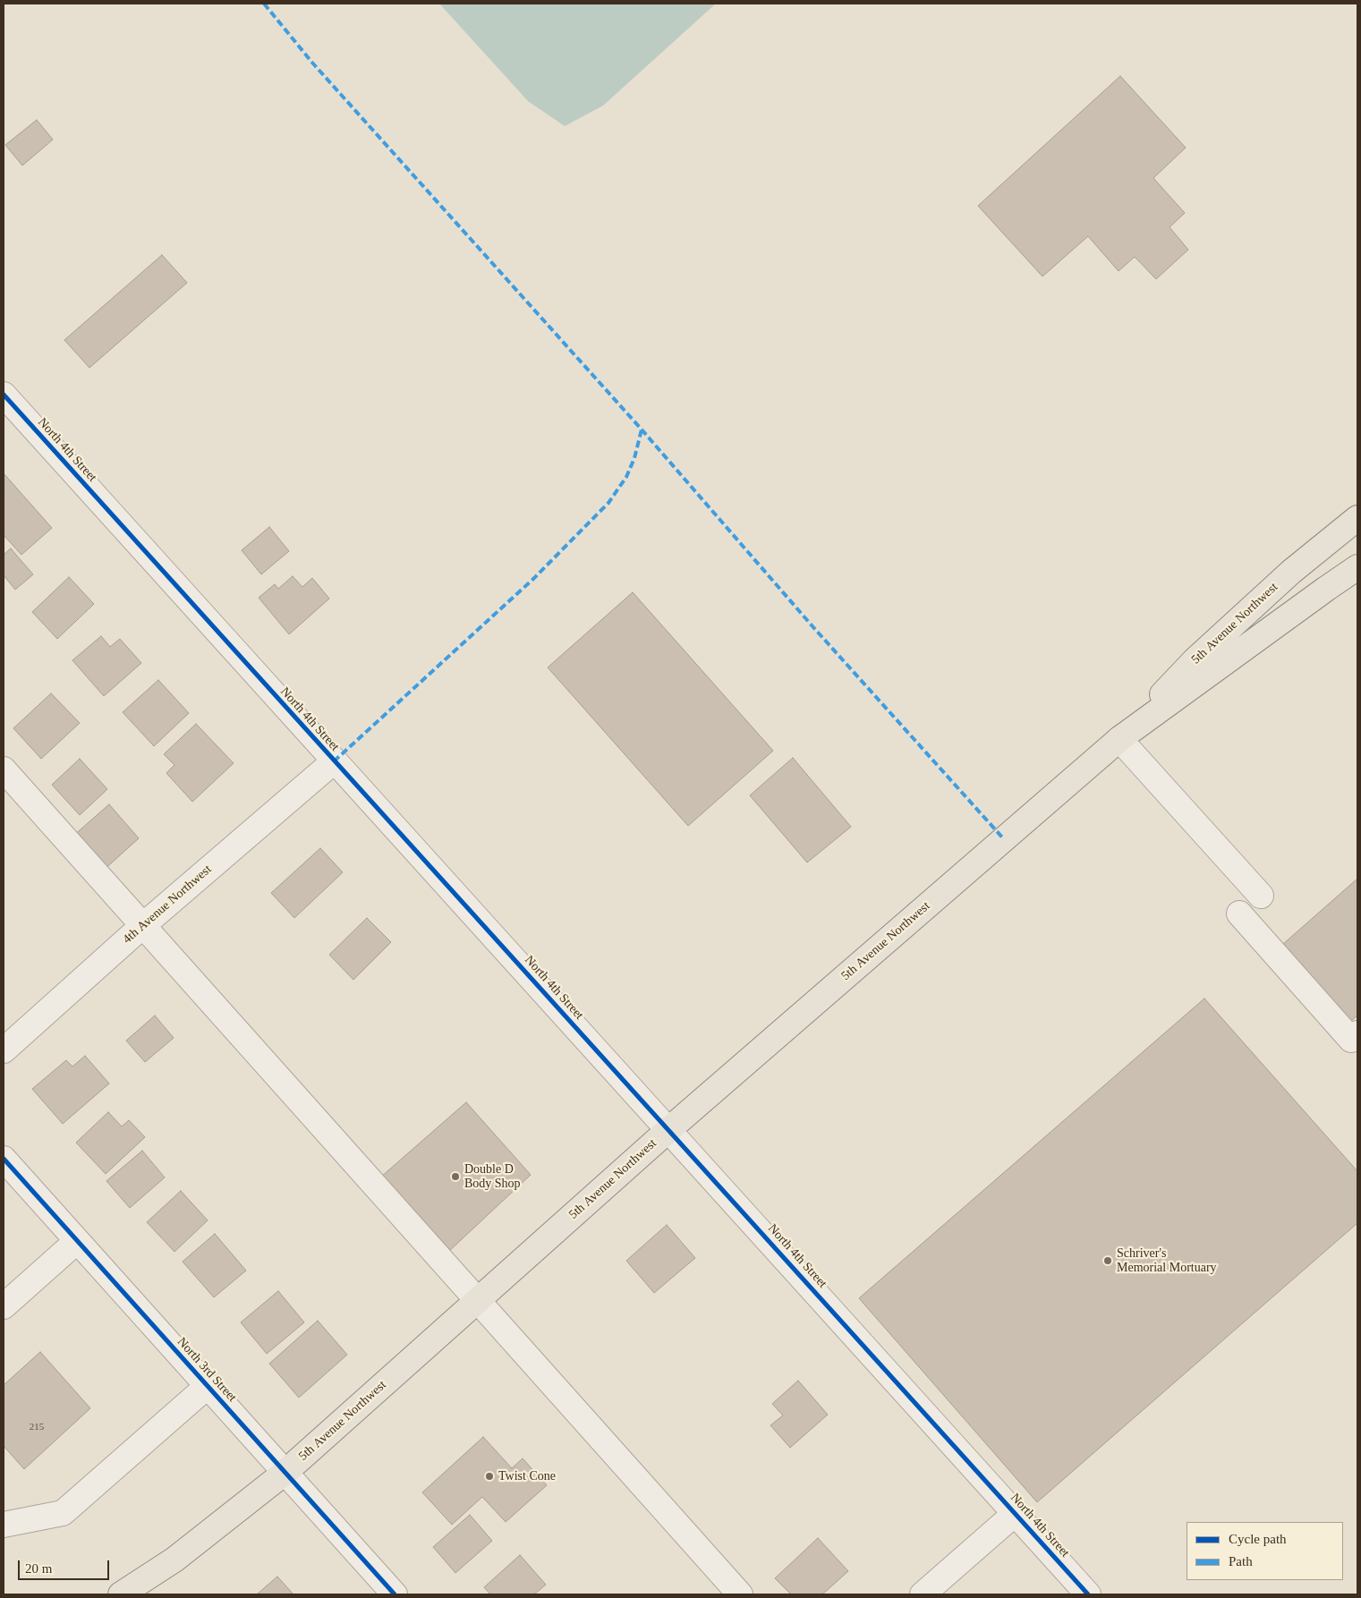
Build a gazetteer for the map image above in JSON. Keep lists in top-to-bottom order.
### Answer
{
  "streets": {
    "main road": ["5th Avenue Northwest"],
    "street": ["North 4th Street", "4th Avenue Northwest", "North 3rd Street"]
  },
  "crossings": [
    ["North 4th Street", "5th Avenue Northwest"],
    ["North 4th Street", "4th Avenue Northwest"],
    ["5th Avenue Northwest", "North 3rd Street"]
  ],
  "places": ["Double D Body Shop", "Schriver's Memorial Mortuary", "Twist Cone"],
  "house_numbers": ["215"],
  "legend": ["Cycle path", "Path"],
  "scale_bar": "20 m"
}
